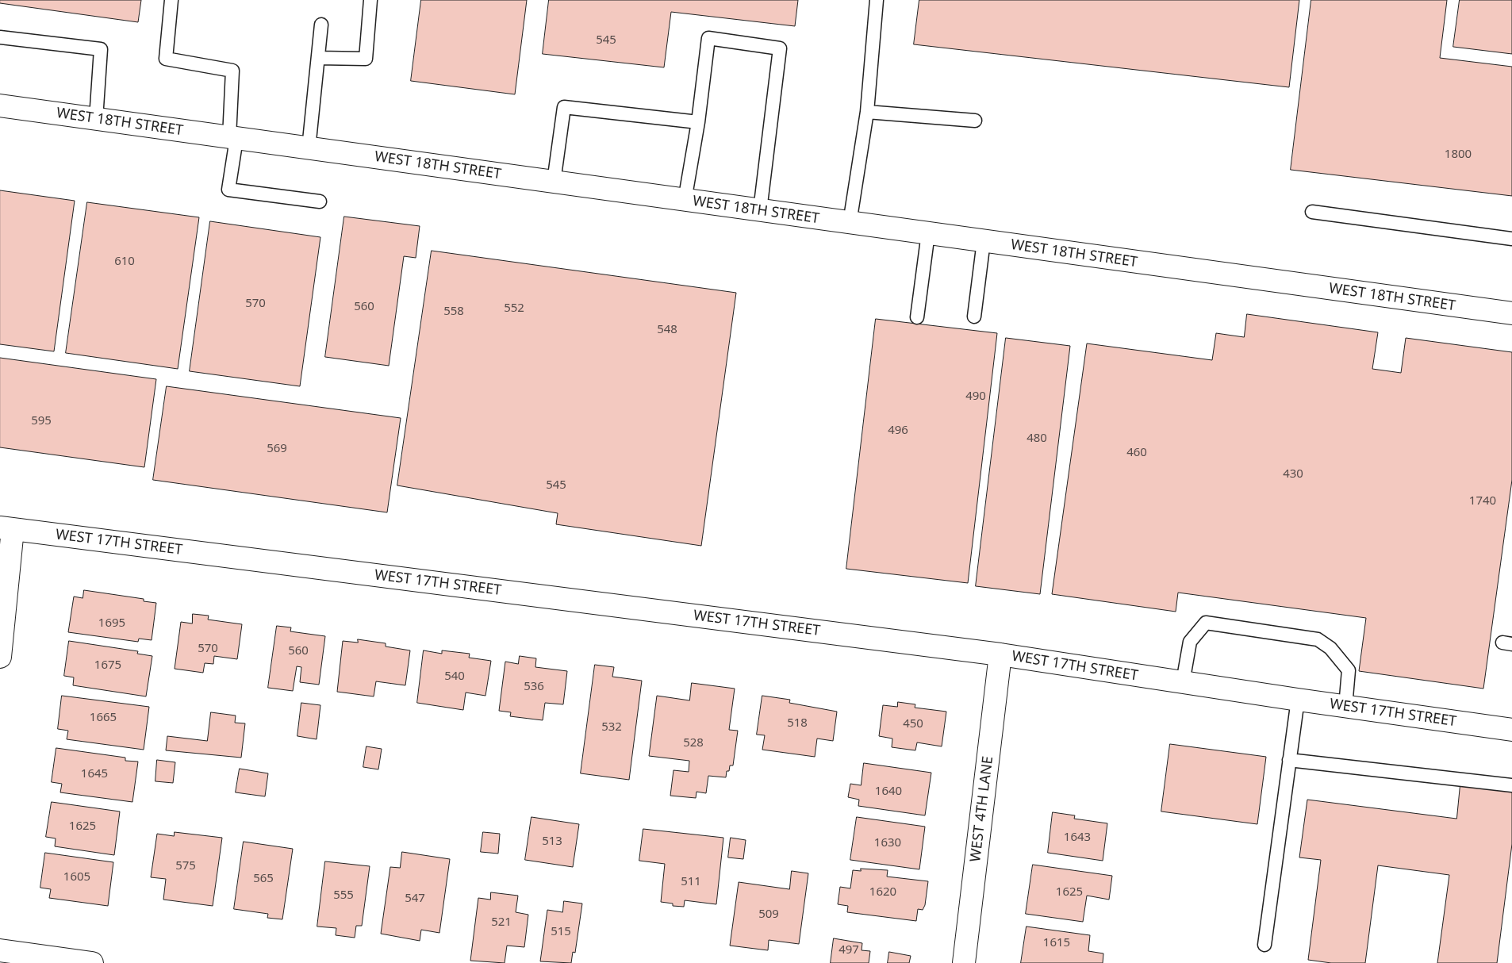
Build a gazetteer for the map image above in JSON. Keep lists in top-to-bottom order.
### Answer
{
  "streets": {
    "street": ["WEST 18TH STREET", "WEST 17TH STREET", "WEST 4TH LANE"]
  },
  "crossings": [
    ["WEST 17TH STREET", "WEST 4TH LANE"]
  ],
  "house_numbers": [
    "545",
    "1800",
    "610",
    "570",
    "560",
    "552",
    "558",
    "548",
    "490",
    "595",
    "496",
    "480",
    "569",
    "460",
    "430",
    "545",
    "1740",
    "1695",
    "570",
    "560",
    "1675",
    "540",
    "536",
    "1665",
    "518",
    "450",
    "532",
    "528",
    "1645",
    "1640",
    "1625",
    "1643",
    "513",
    "1630",
    "575",
    "1605",
    "565",
    "511",
    "1620",
    "1625",
    "555",
    "547",
    "509",
    "521",
    "515",
    "1615",
    "497"
  ]
}
